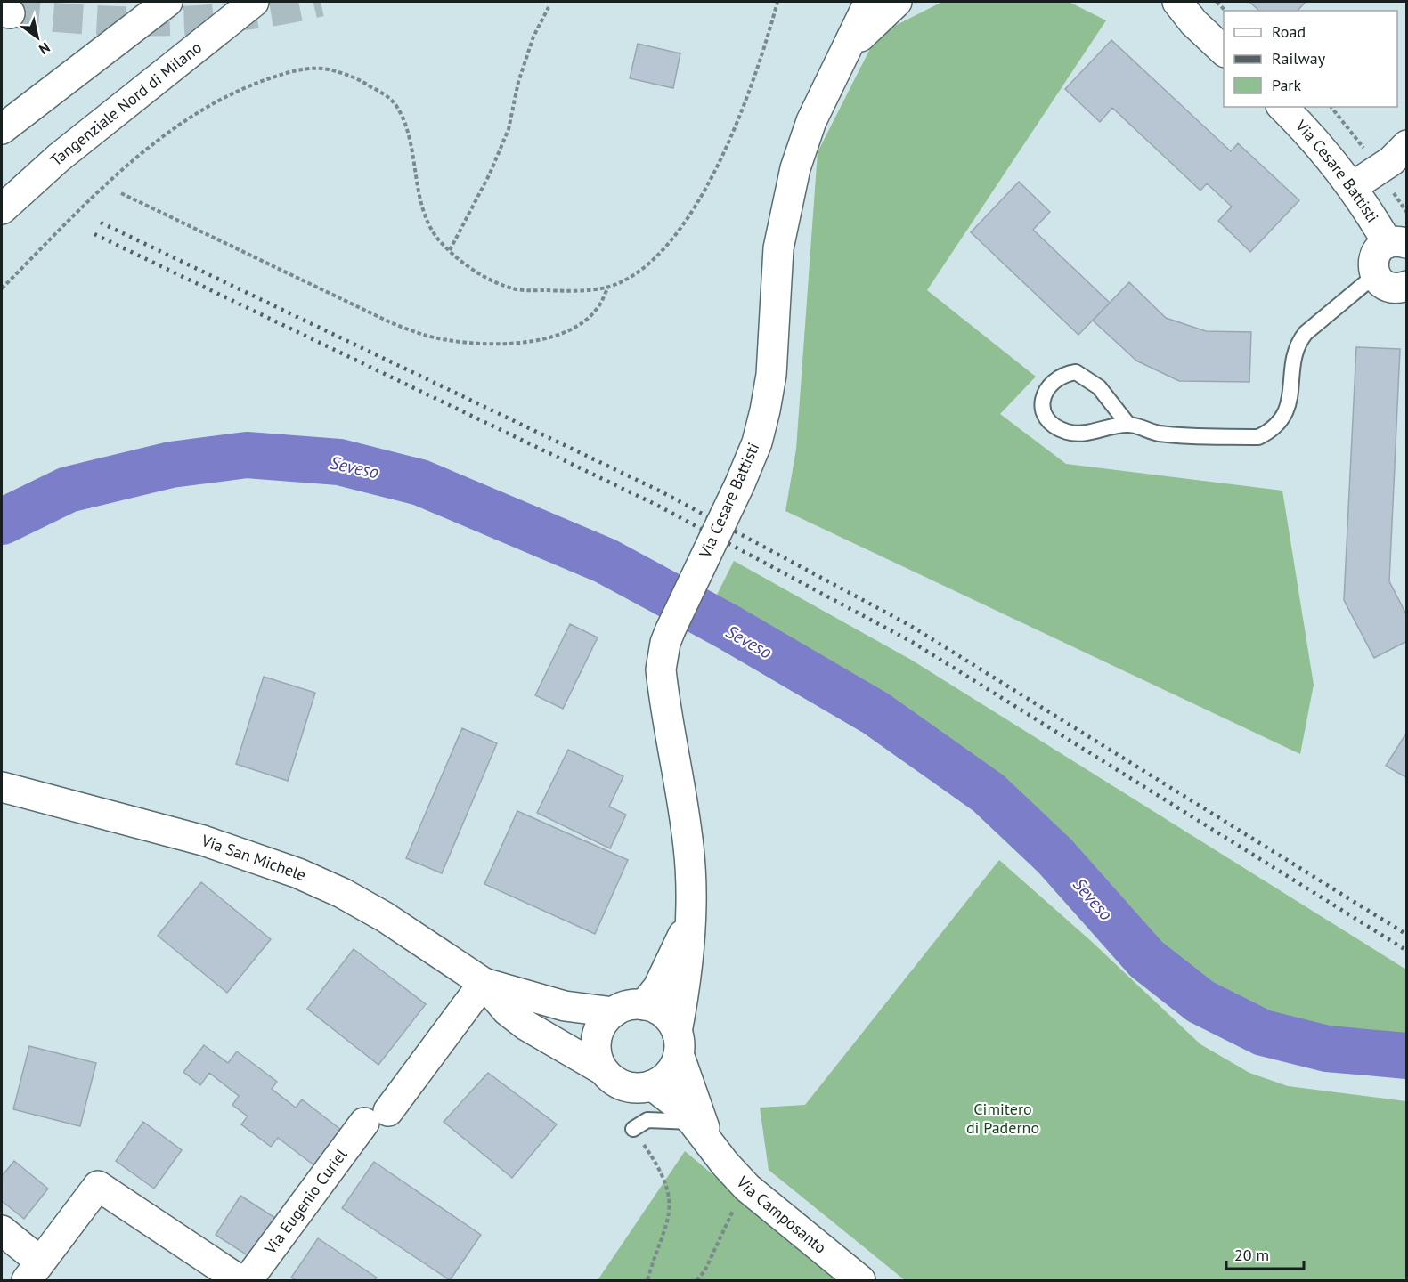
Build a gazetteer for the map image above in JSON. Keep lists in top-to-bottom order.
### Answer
{
  "streets": {
    "main road": [
      "Tangenziale Nord di Milano",
      "Via Cesare Battisti",
      "Via San Michele",
      "Via Eugenio Curiel",
      "Via Camposanto"
    ]
  },
  "crossings": [
    ["Via Cesare Battisti", "Via San Michele"],
    ["Via Cesare Battisti", "Via Camposanto"],
    ["Via San Michele", "Via Eugenio Curiel"],
    ["Via San Michele", "Via Camposanto"]
  ],
  "water": ["Seveso"],
  "parks": ["Cimitero di Paderno"],
  "legend": ["Road", "Railway", "Park"],
  "scale_bar": "20 m",
  "north": "bottom right"
}
